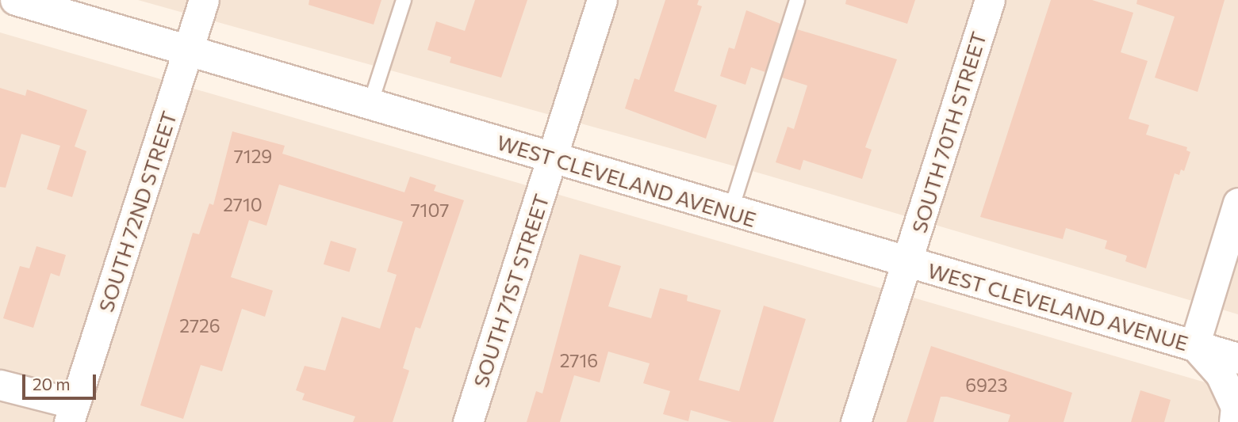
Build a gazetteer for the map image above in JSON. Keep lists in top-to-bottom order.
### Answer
{
  "streets": {
    "street": [
      "SOUTH 70TH STREET",
      "WEST CLEVELAND AVENUE",
      "SOUTH 72ND STREET",
      "SOUTH 71ST STREET"
    ]
  },
  "crossings": [
    ["SOUTH 70TH STREET", "WEST CLEVELAND AVENUE"],
    ["WEST CLEVELAND AVENUE", "SOUTH 72ND STREET"],
    ["WEST CLEVELAND AVENUE", "SOUTH 71ST STREET"]
  ],
  "house_numbers": [
    "7129",
    "2710",
    "7107",
    "2726",
    "2716",
    "6923"
  ],
  "scale_bar": "20 m"
}
